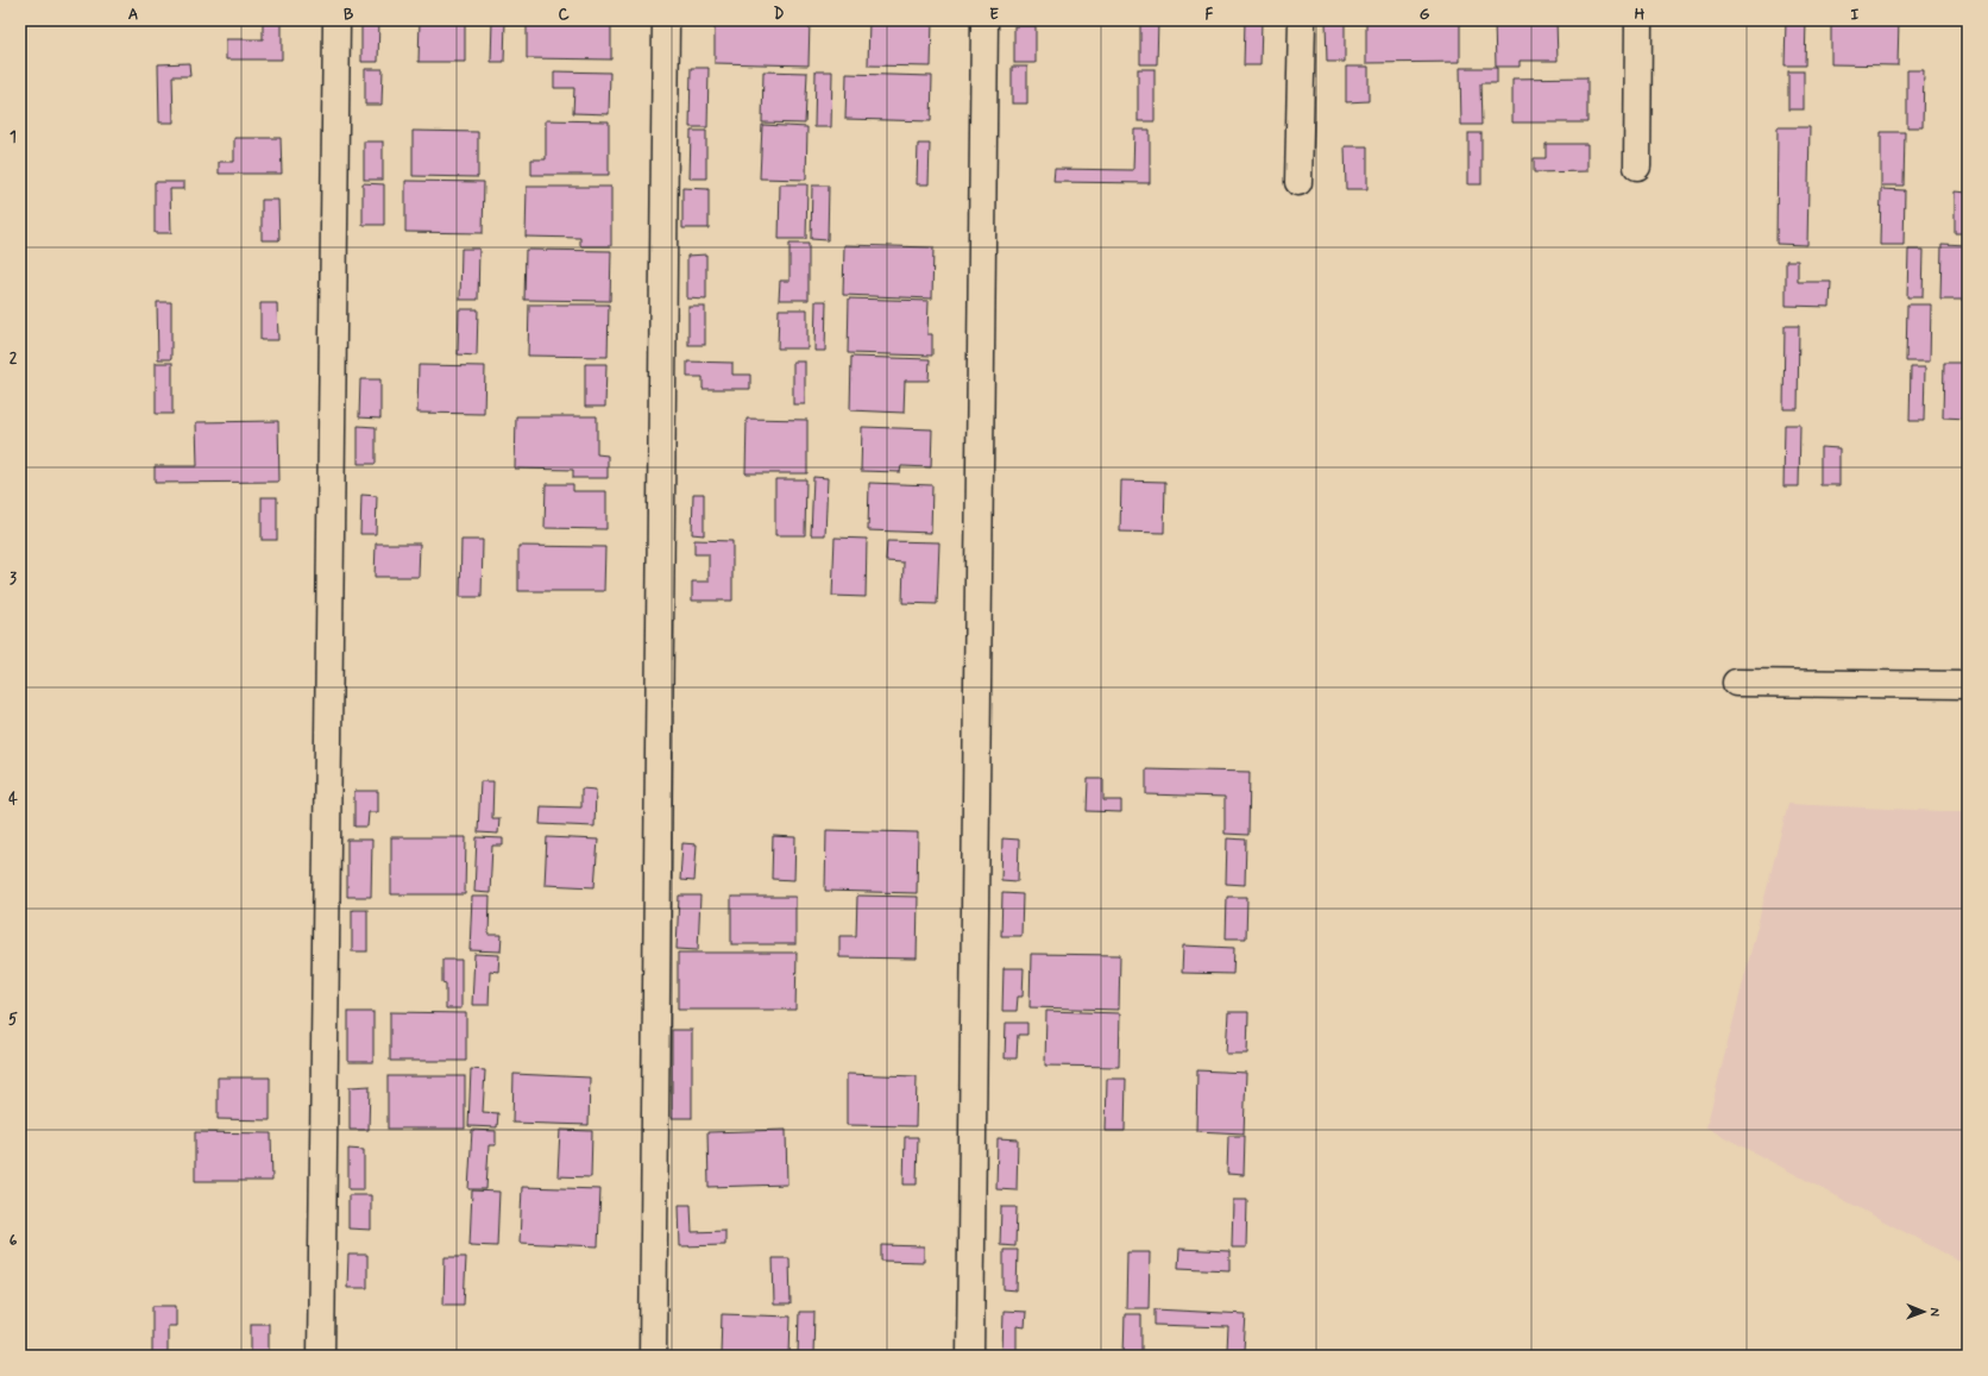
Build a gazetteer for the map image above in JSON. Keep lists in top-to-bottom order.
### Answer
{
  "north": "right",
  "grid": {
    "columns": [
      "A",
      "B",
      "C",
      "D",
      "E",
      "F",
      "G",
      "H",
      "I"
    ],
    "rows": [
      "1",
      "2",
      "3",
      "4",
      "5",
      "6"
    ]
  }
}
